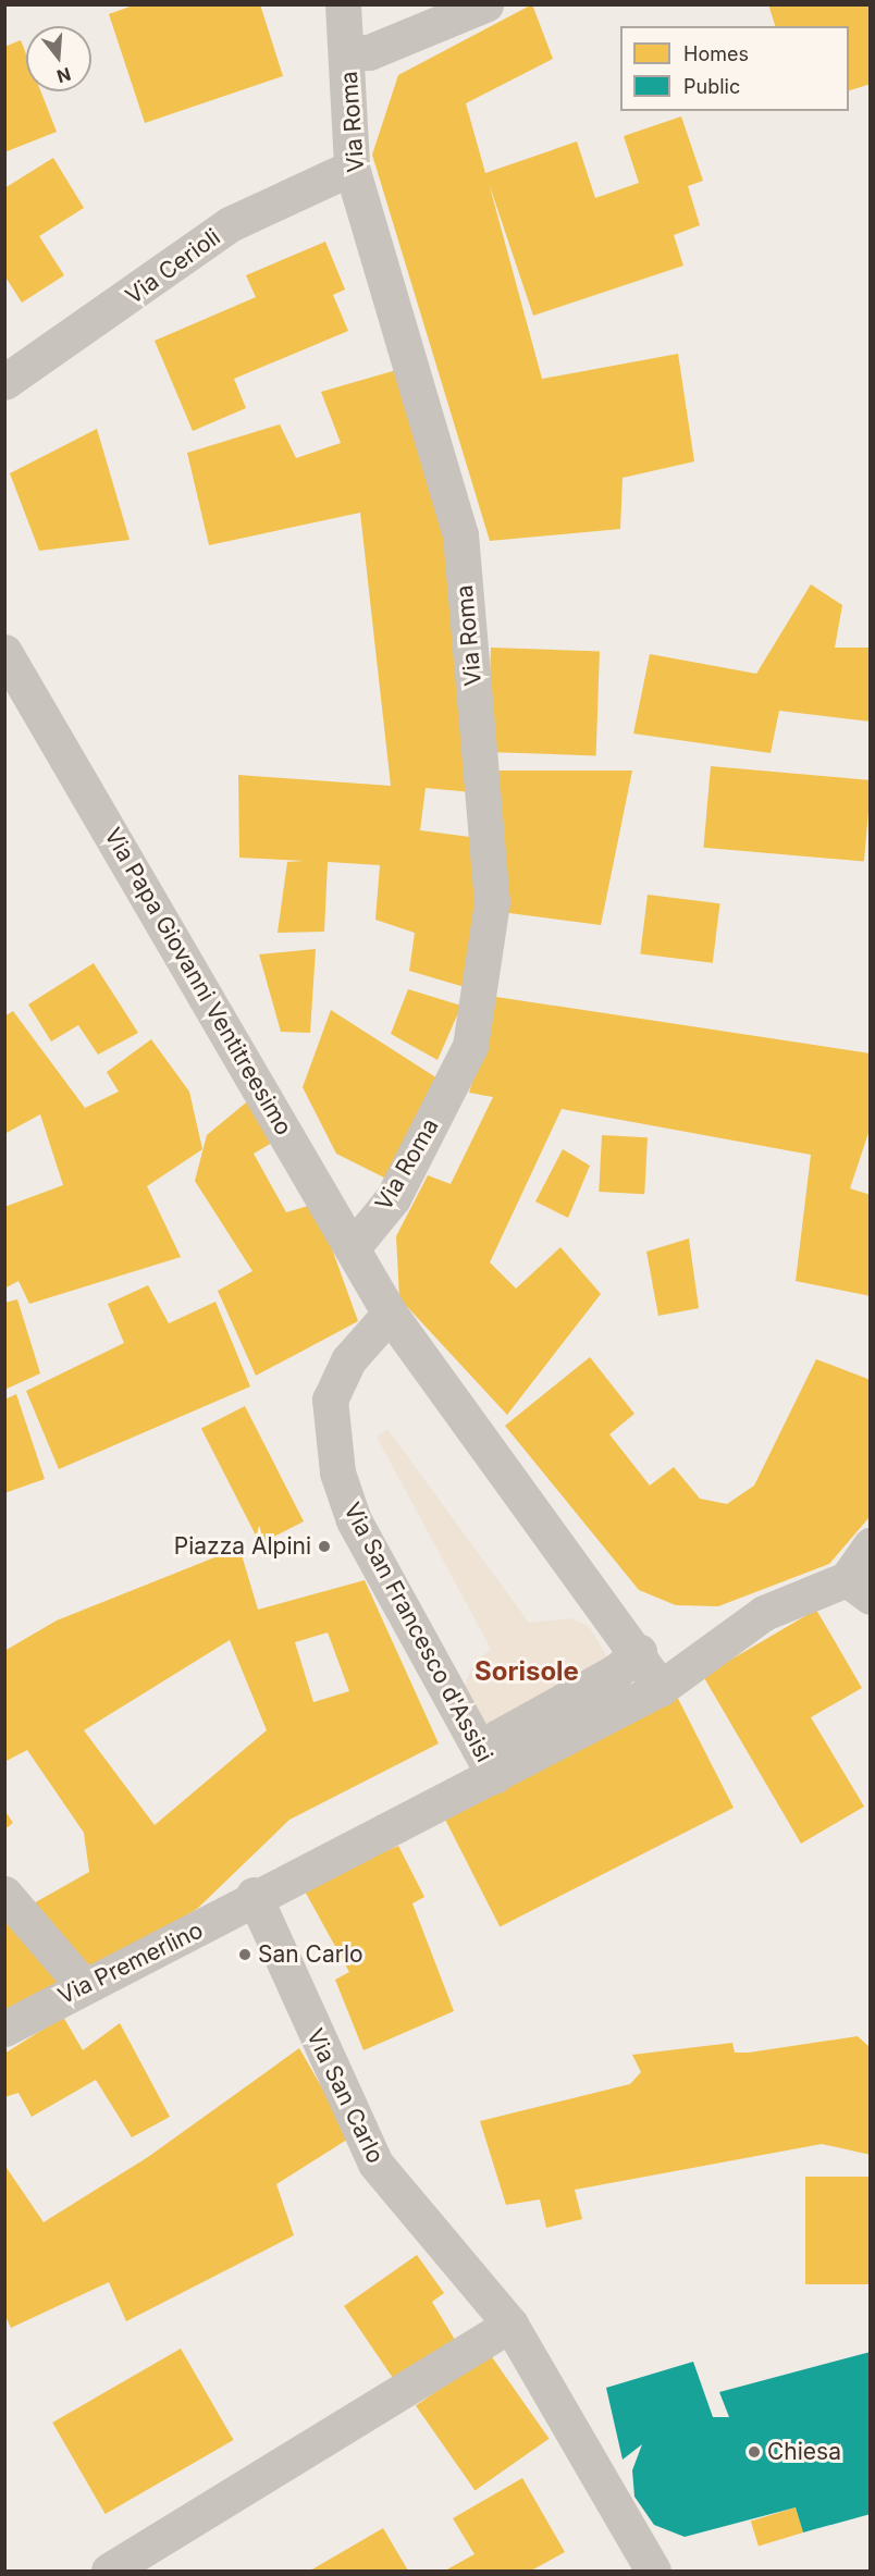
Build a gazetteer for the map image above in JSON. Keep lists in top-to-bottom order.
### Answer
{
  "streets": {
    "street": [
      "Via Roma",
      "Via Cerioli",
      "Via Papa Giovanni Ventitreesimo",
      "Via San Francesco d'Assisi",
      "Via Premerlino",
      "Via San Carlo"
    ]
  },
  "crossings": [
    ["Via Roma", "Via Cerioli"],
    ["Via Roma", "Via Papa Giovanni Ventitreesimo"],
    ["Via Papa Giovanni Ventitreesimo", "Via San Francesco d'Assisi"],
    ["Via Premerlino", "Via San Carlo"]
  ],
  "districts": ["Sorisole"],
  "places": ["Piazza Alpini", "San Carlo", "Chiesa"],
  "legend": ["Homes", "Public"],
  "north": "bottom"
}
